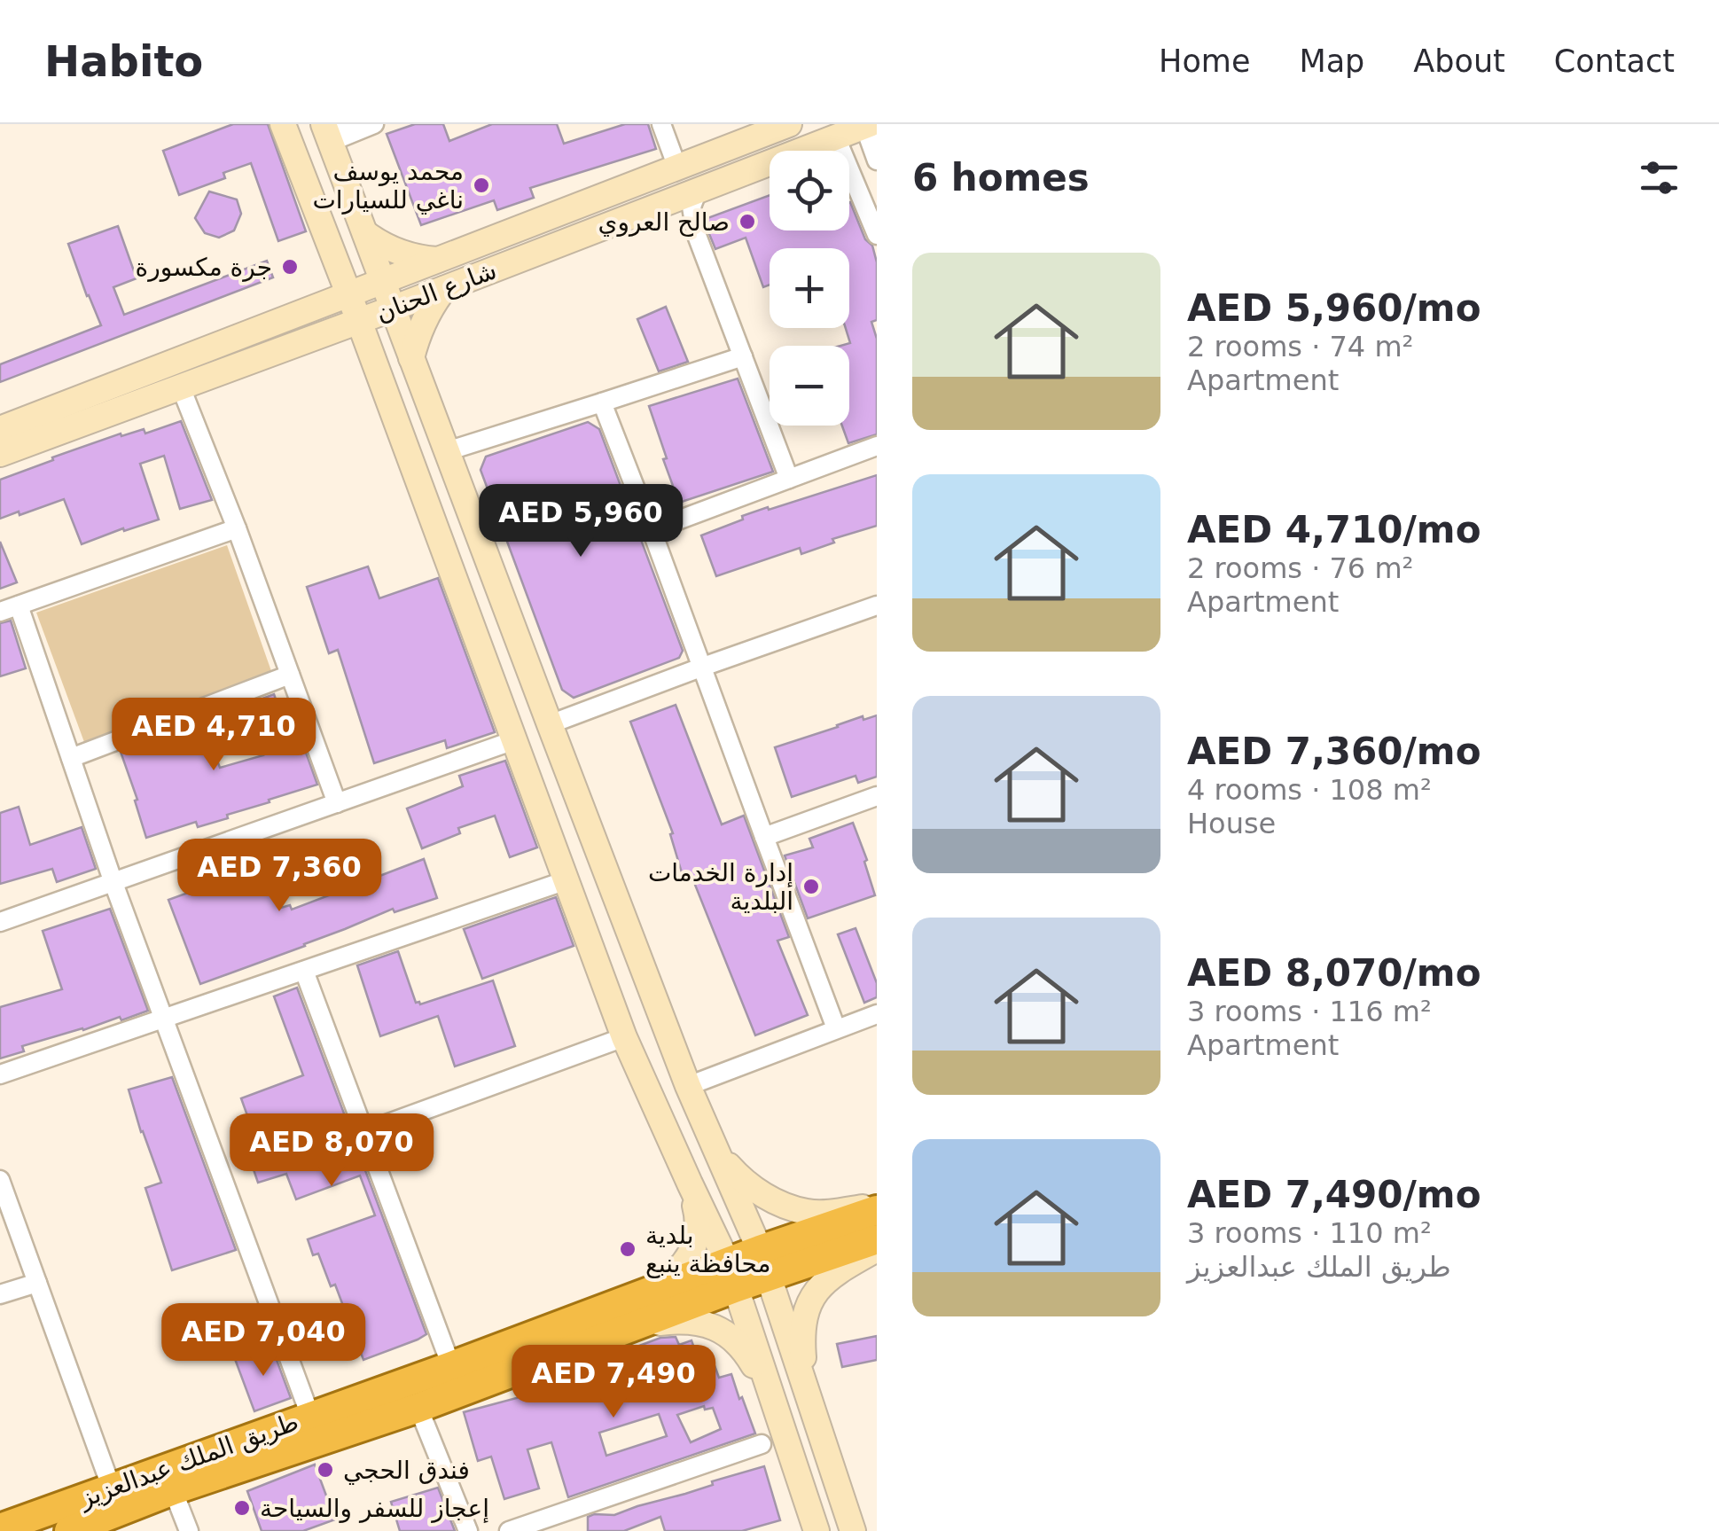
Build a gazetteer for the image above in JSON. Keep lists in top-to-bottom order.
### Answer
{
  "streets": {
    "highway": ["طريق الملك عبدالعزيز"],
    "main road": ["شارع الحنان"]
  },
  "places": [
    "محمد يوسف ناغي للسيارات",
    "صالح العروي",
    "جرة مكسورة",
    "إدارة الخدمات البلدية",
    "بلدية محافظة ينبع",
    "فندق الحجي",
    "إعجاز للسفر والسياحة"
  ],
  "page": {
    "header": "Habito",
    "nav": [
      "Home",
      "Map",
      "About",
      "Contact"
    ],
    "heading": "6 homes",
    "map_buttons": ["+", "−"],
    "list": [
      {
        "name": "AED 5,960/mo",
        "note": "2 rooms · 74 m² · Apartment"
      },
      {
        "name": "AED 4,710/mo",
        "note": "2 rooms · 76 m² · Apartment"
      },
      {
        "name": "AED 7,360/mo",
        "note": "4 rooms · 108 m² · House"
      },
      {
        "name": "AED 8,070/mo",
        "note": "3 rooms · 116 m² · Apartment"
      },
      {
        "name": "AED 7,490/mo",
        "note": "3 rooms · 110 m² · طريق الملك عبدالعزيز"
      }
    ],
    "price": [
      "AED 5,960",
      "AED 4,710",
      "AED 7,360",
      "AED 8,070",
      "AED 7,040",
      "AED 7,490"
    ]
  }
}
